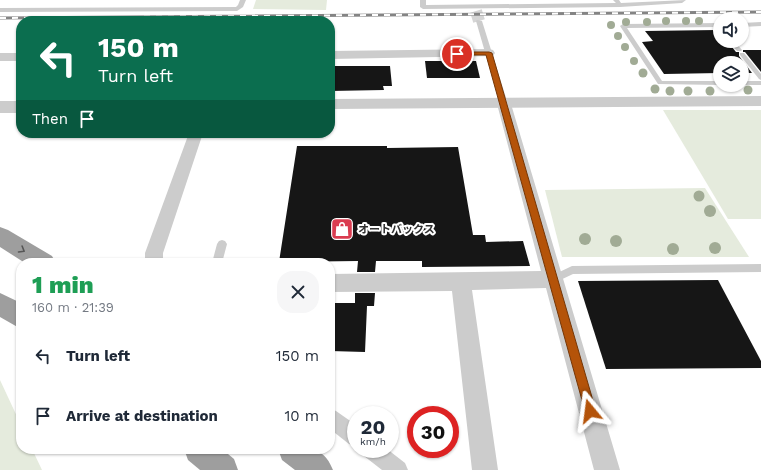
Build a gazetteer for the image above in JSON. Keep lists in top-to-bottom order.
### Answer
{
  "places": {
    "shop": ["オートバックス"]
  },
  "page": {
    "turn": ["150 m", "Turn left"],
    "then": "Then",
    "heading": ["1 min", "160 m · 21:39"],
    "list": [
      {
        "name": "Turn left",
        "value": "150 m"
      },
      {
        "name": "Arrive at destination",
        "value": "10 m"
      }
    ],
    "speed": "20 km/h",
    "limit": "30"
  }
}
